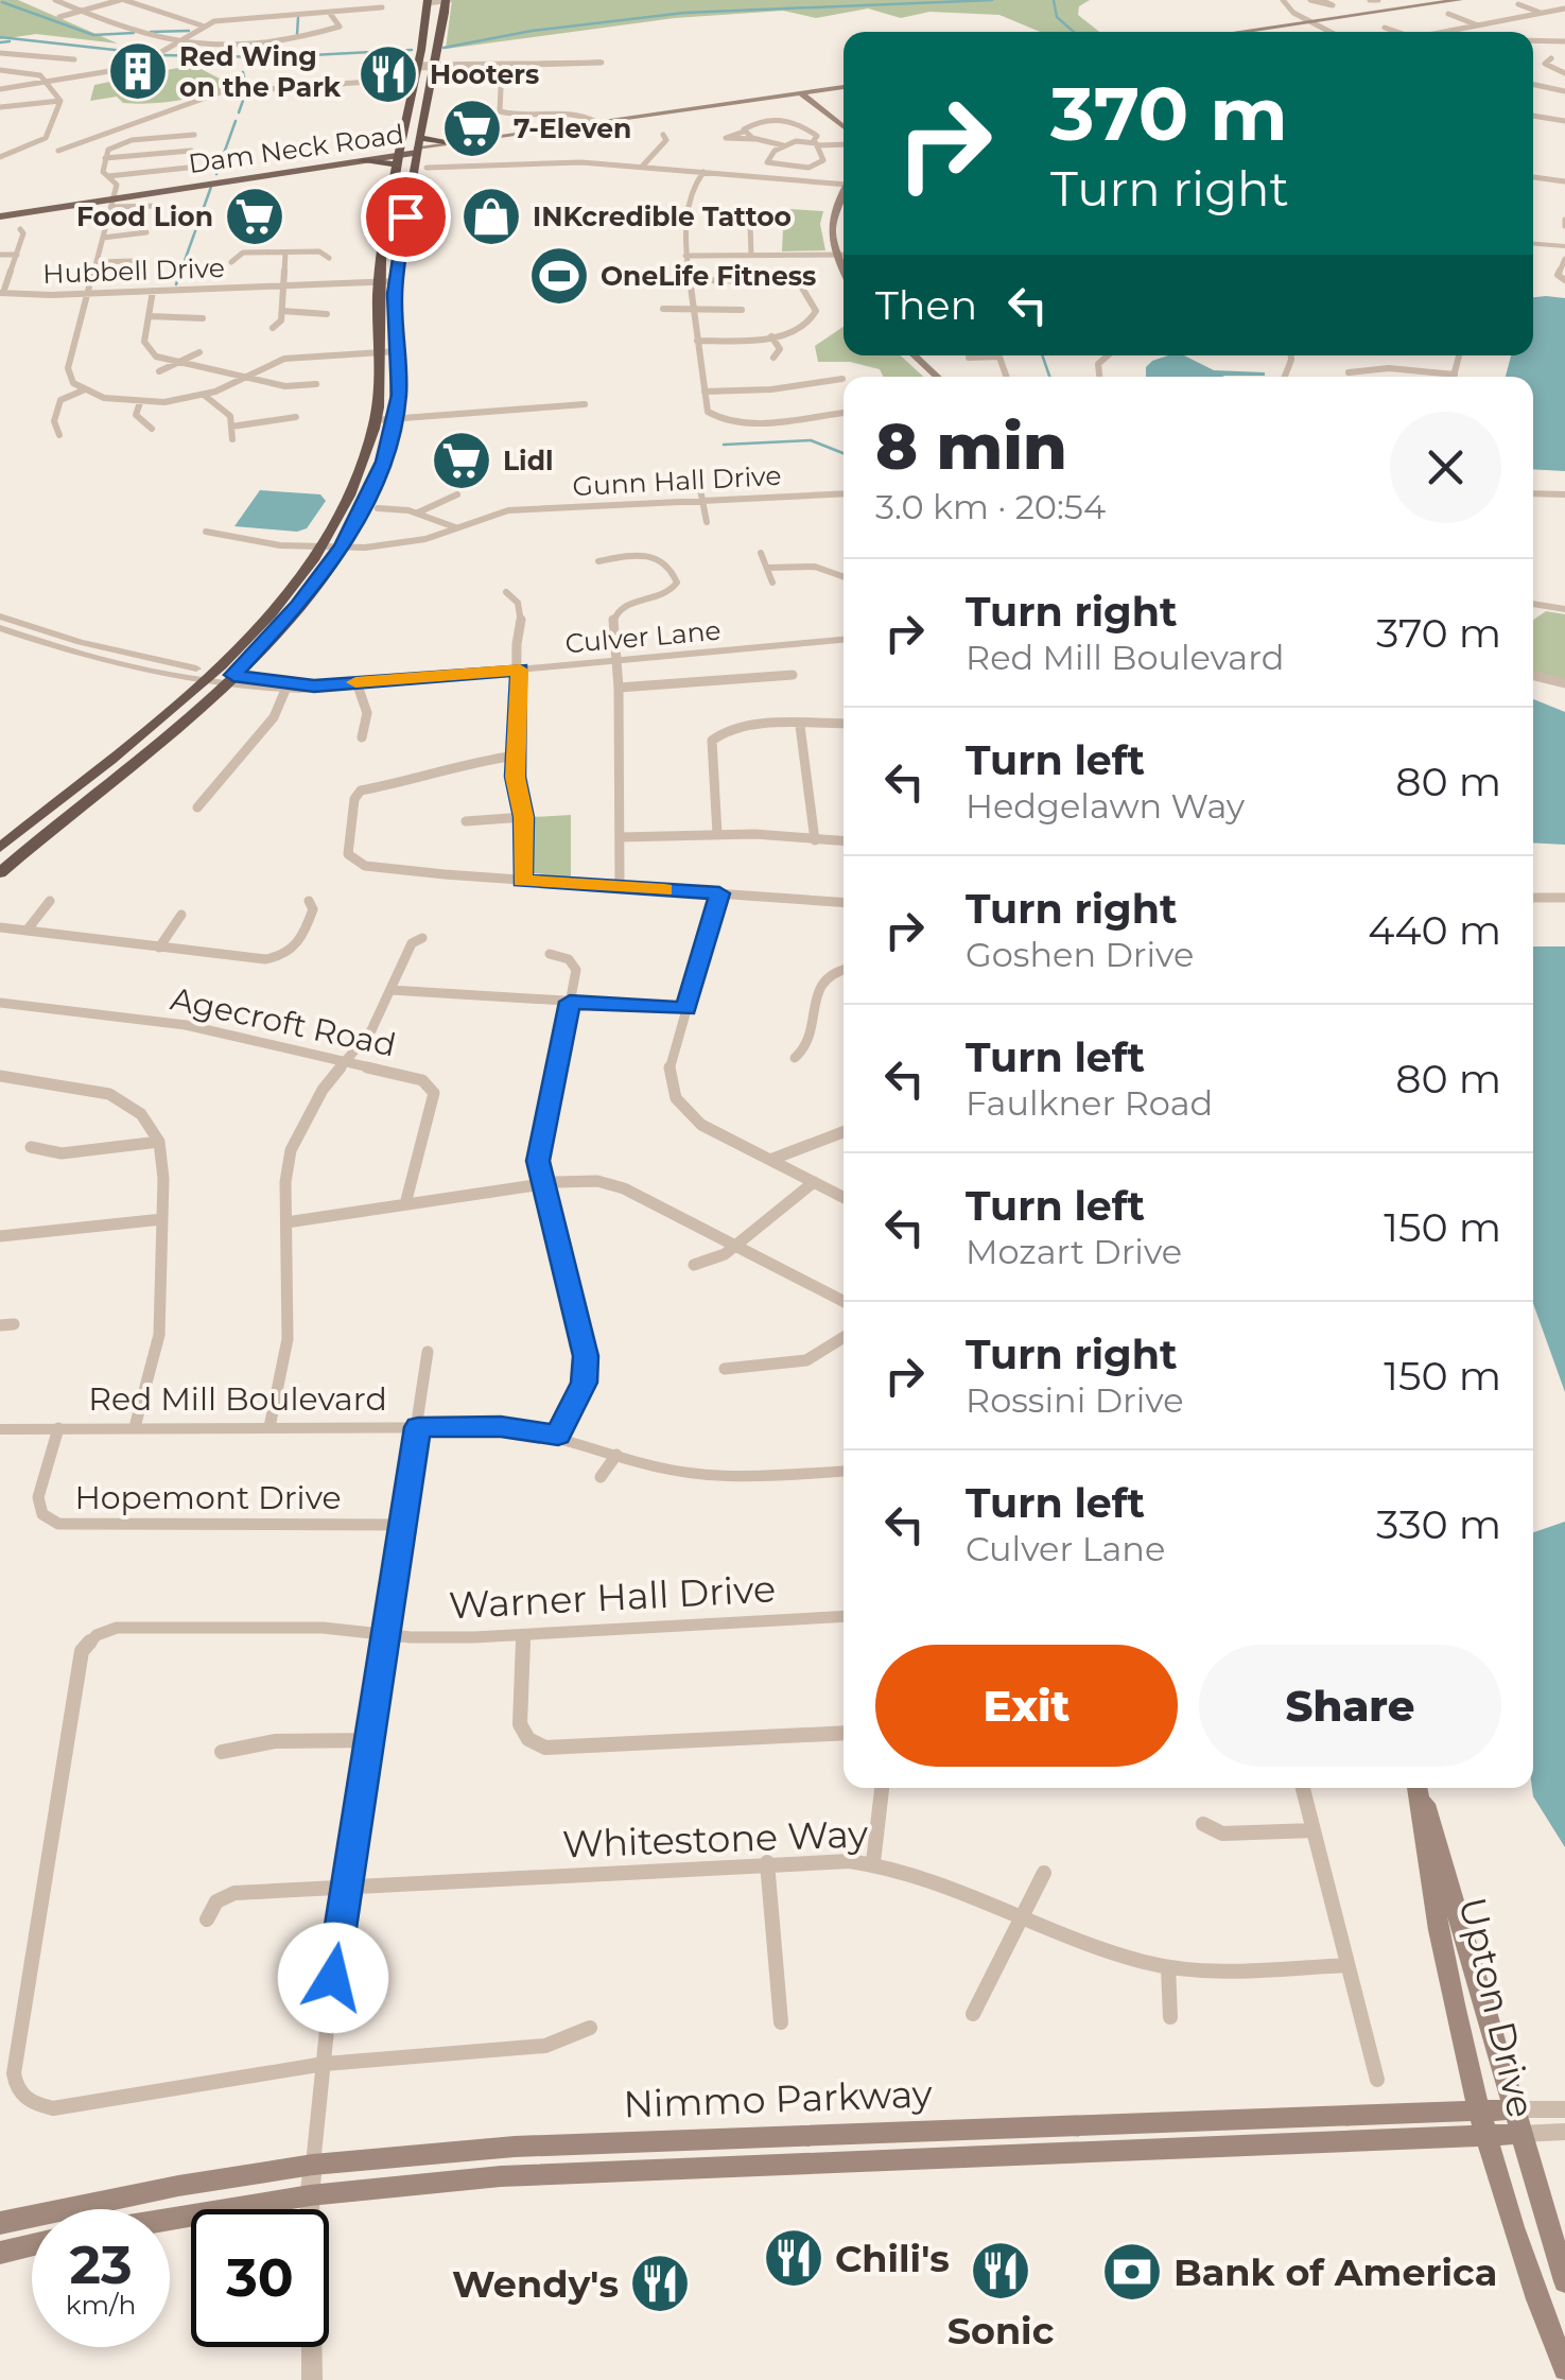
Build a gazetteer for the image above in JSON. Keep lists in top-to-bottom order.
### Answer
{
  "streets": {
    "main road": ["Dam Neck Road", "Upton Drive", "Nimmo Parkway"],
    "street": [
      "Hubbell Drive",
      "Gunn Hall Drive",
      "Culver Lane",
      "Agecroft Road",
      "Red Mill Boulevard",
      "Hopemont Drive",
      "Warner Hall Drive",
      "Whitestone Way"
    ]
  },
  "crossings": [
    ["Red Mill Boulevard", "Hopemont Drive"],
    ["Upton Drive", "Nimmo Parkway"]
  ],
  "places": {
    "building": ["Red Wing on the Park"],
    "restaurant": [
      "Hooters",
      "Chili's",
      "Sonic",
      "Wendy's"
    ],
    "supermarket": ["7-Eleven", "Food Lion", "Lidl"],
    "shop": ["INKcredible Tattoo"],
    "sports": ["OneLife Fitness"],
    "bank": ["Bank of America"]
  },
  "page": {
    "turn": ["370 m", "Turn right"],
    "then": "Then",
    "heading": ["8 min", "3.0 km · 20:54"],
    "list": [
      {
        "name": "Turn right",
        "note": "Red Mill Boulevard",
        "value": "370 m"
      },
      {
        "name": "Turn left",
        "note": "Hedgelawn Way",
        "value": "80 m"
      },
      {
        "name": "Turn right",
        "note": "Goshen Drive",
        "value": "440 m"
      },
      {
        "name": "Turn left",
        "note": "Faulkner Road",
        "value": "80 m"
      },
      {
        "name": "Turn left",
        "note": "Mozart Drive",
        "value": "150 m"
      },
      {
        "name": "Turn right",
        "note": "Rossini Drive",
        "value": "150 m"
      },
      {
        "name": "Turn left",
        "note": "Culver Lane",
        "value": "330 m"
      }
    ],
    "buttons": ["Exit", "Share"],
    "speed": "23 km/h",
    "limit": "30"
  }
}
